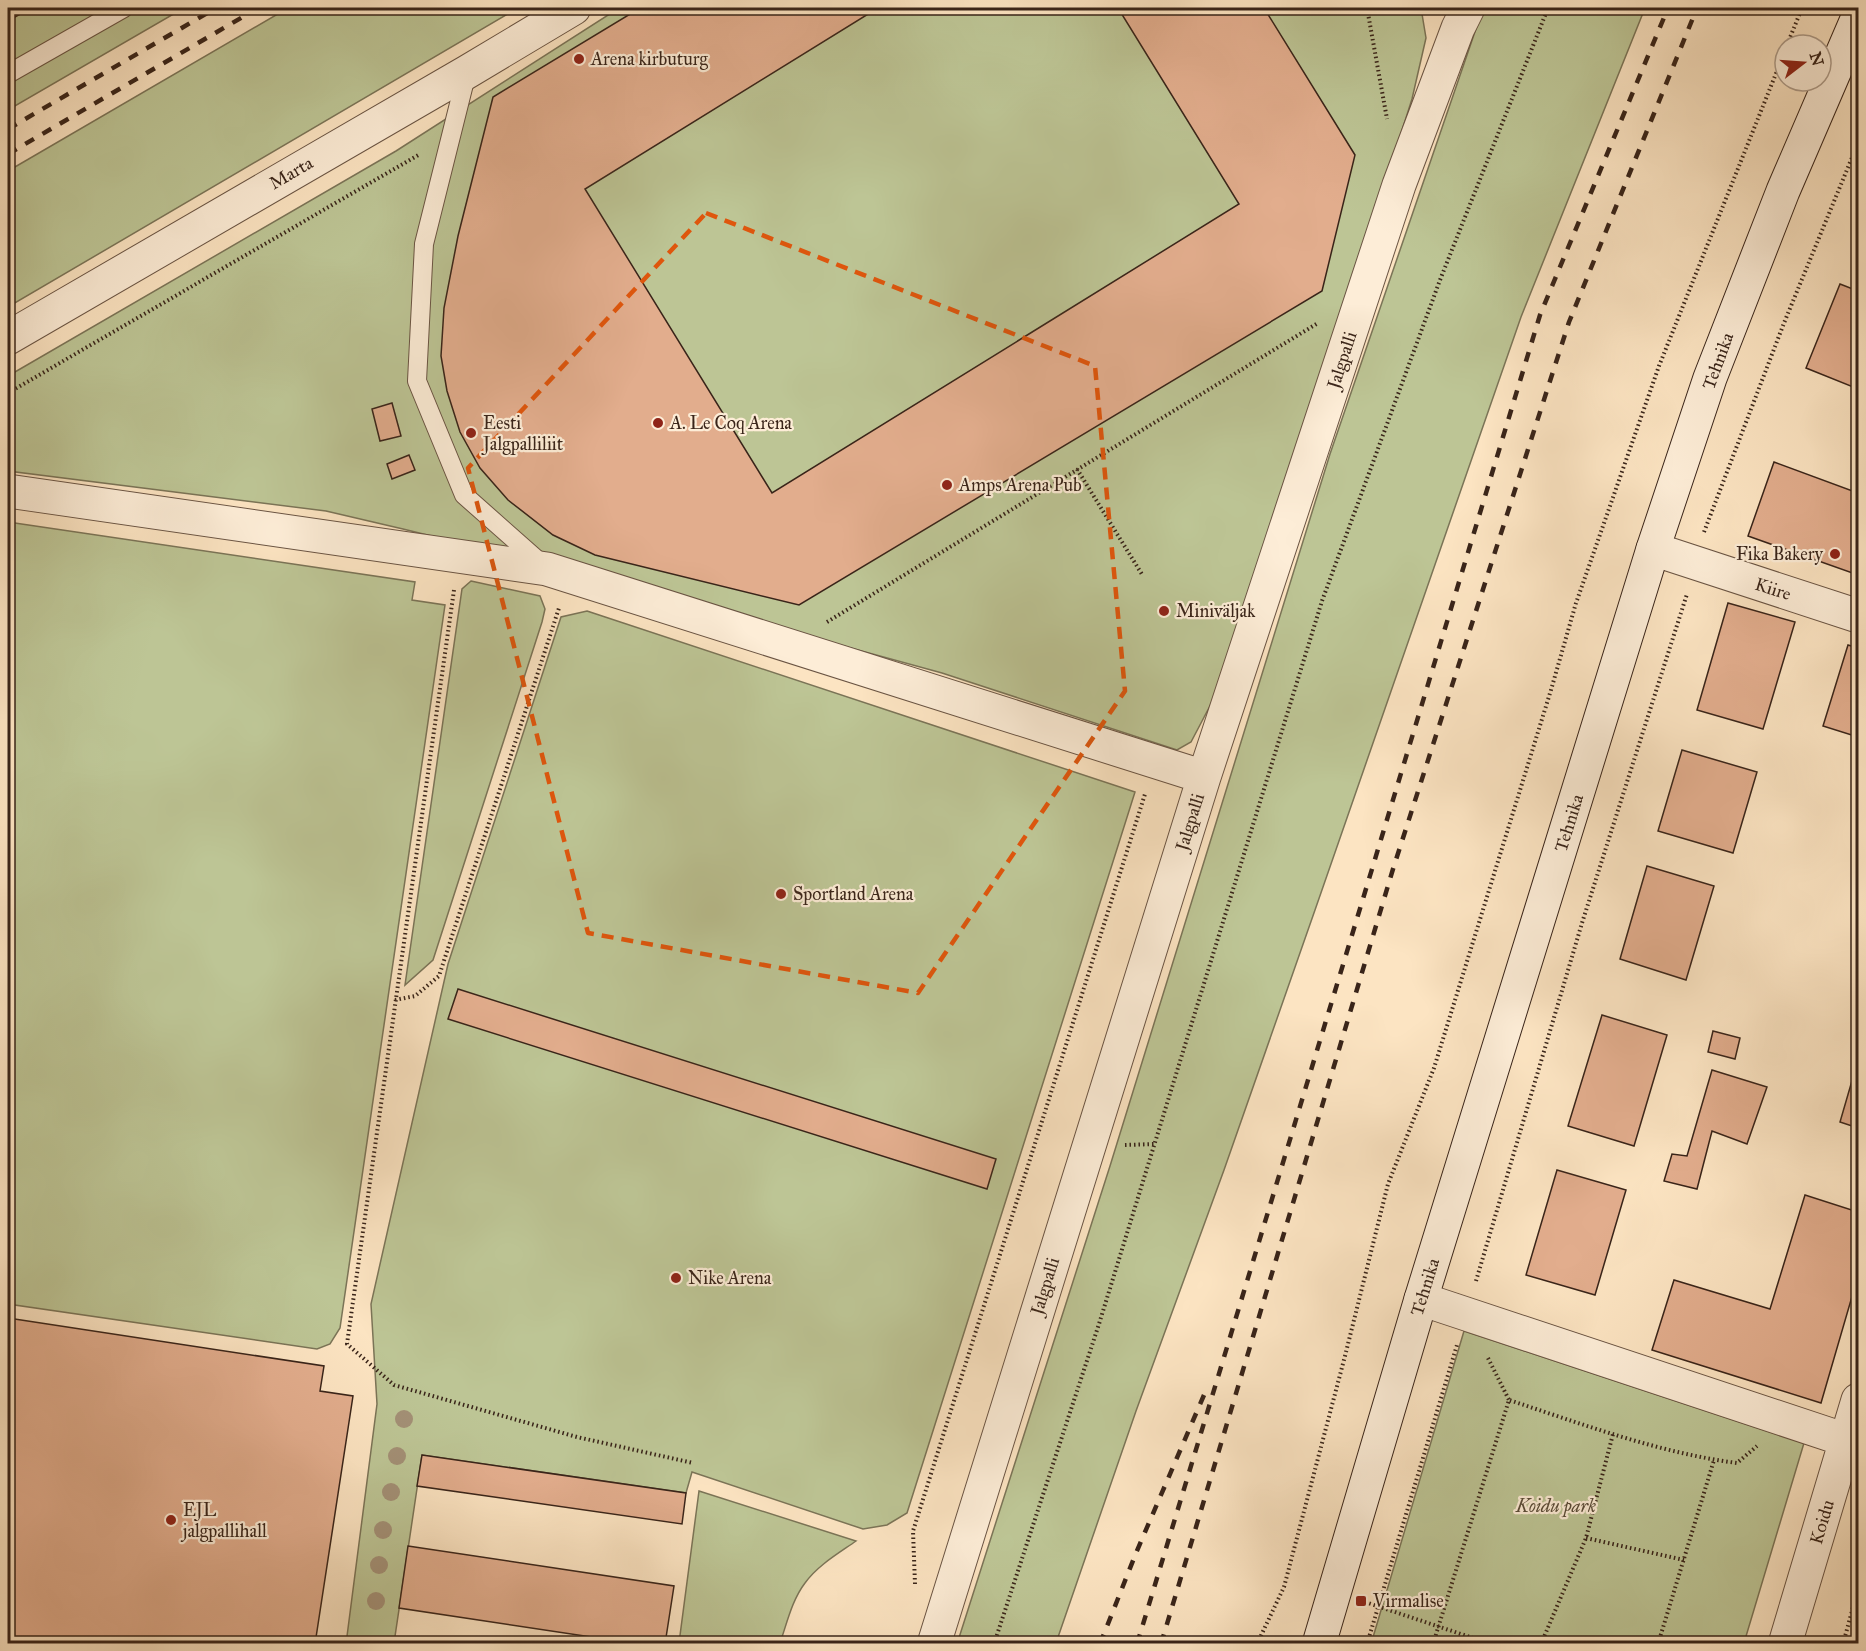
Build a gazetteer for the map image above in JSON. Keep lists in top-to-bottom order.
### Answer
{
  "streets": {
    "street": [
      "Marta",
      "Jalgpalli",
      "Tehnika",
      "Kiire",
      "Koidu"
    ]
  },
  "crossings": [
    ["Tehnika", "Kiire"]
  ],
  "parks": ["Koidu park"],
  "places": {
    "other": [
      "Arena kirbuturg",
      "A. Le Coq Arena",
      "Eesti Jalgpalliliit",
      "Amps Arena Pub",
      "Fika Bakery",
      "Miniväljak",
      "Sportland Arena",
      "Nike Arena",
      "EJL jalgpallihall"
    ],
    "transit": ["Virmalise"]
  },
  "north": "right"
}
